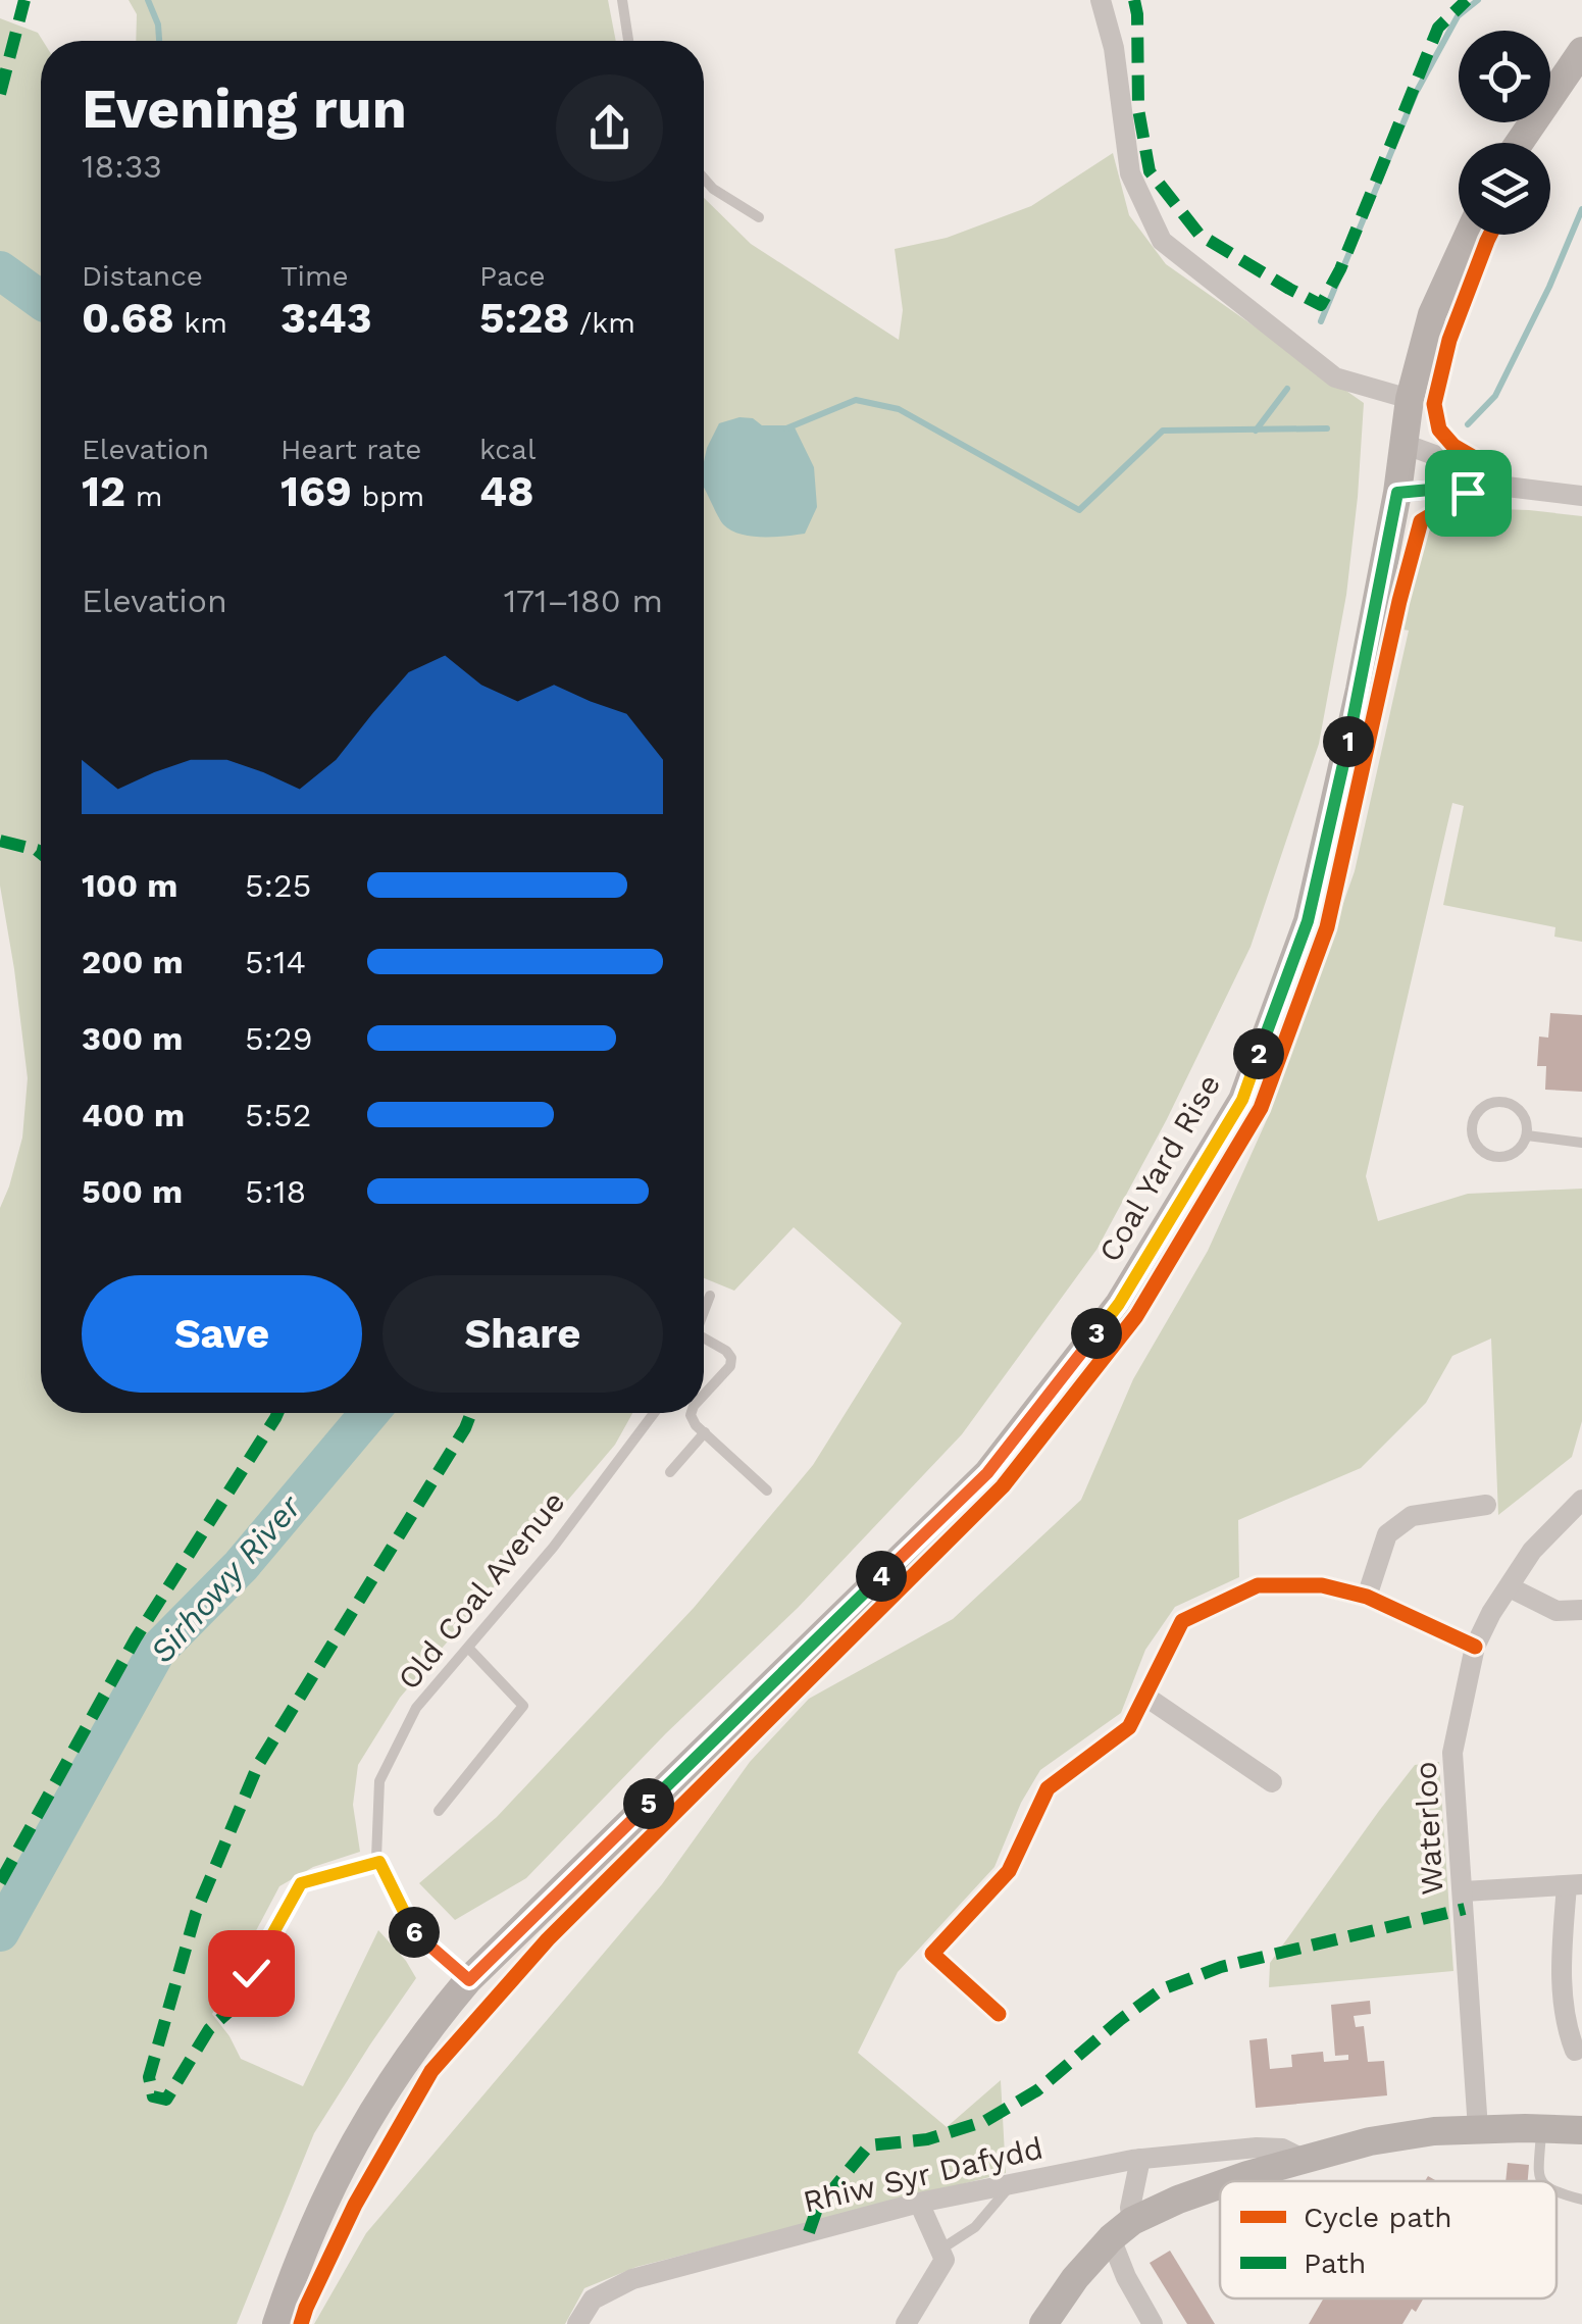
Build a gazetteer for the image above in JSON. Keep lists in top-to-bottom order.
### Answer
{
  "streets": {
    "main road": ["Coal Yard Rise"],
    "street": ["Waterloo", "Rhiw Syr Dafydd"],
    "lane": ["Old Coal Avenue"]
  },
  "crossings": [
    ["Coal Yard Rise", "Old Coal Avenue"]
  ],
  "water": ["Sirhowy River"],
  "legend": ["Cycle path", "Path"],
  "page": {
    "heading": ["Evening run", "18:33"],
    "stats": [
      ["Distance", "0.68 km"],
      ["Time", "3:43"],
      ["Pace", "5:28 /km"],
      ["Elevation", "12 m"],
      ["Heart rate", "169 bpm"],
      ["kcal", "48"]
    ],
    "chart": ["Elevation", "171–180 m"],
    "pins": [
      "1",
      "2",
      "3",
      "4",
      "5",
      "6"
    ],
    "list": [
      {
        "name": "100 m",
        "note": "5:25"
      },
      {
        "name": "200 m",
        "note": "5:14"
      },
      {
        "name": "300 m",
        "note": "5:29"
      },
      {
        "name": "400 m",
        "note": "5:52"
      },
      {
        "name": "500 m",
        "note": "5:18"
      }
    ],
    "buttons": ["Save", "Share"]
  }
}
